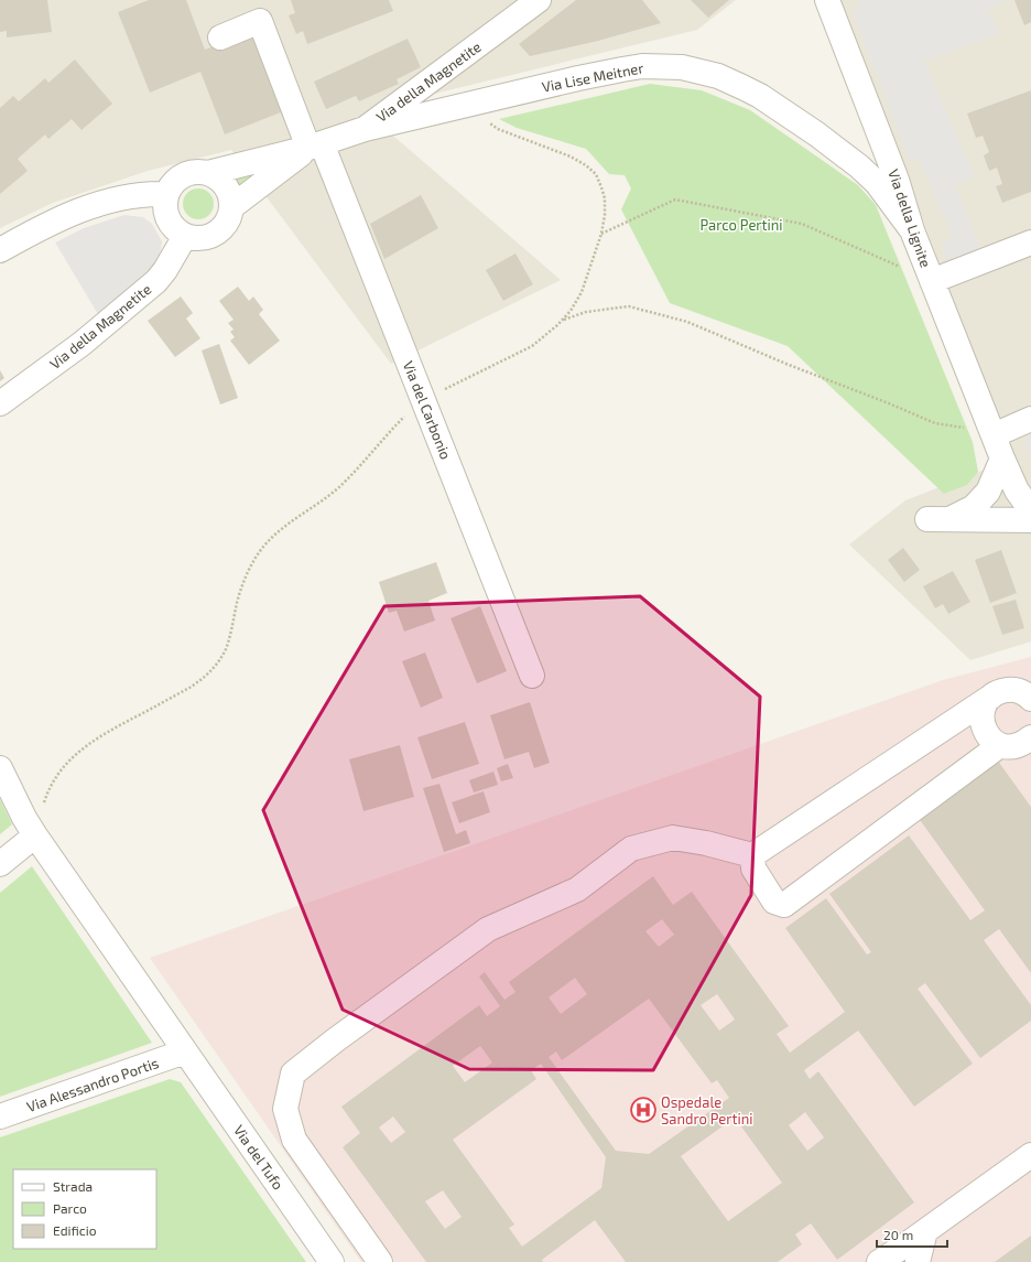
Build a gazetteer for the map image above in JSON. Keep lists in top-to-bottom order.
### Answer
{
  "streets": {
    "street": [
      "Via Lise Meitner",
      "Via della Magnetite",
      "Via della Lignite",
      "Via del Carbonio",
      "Via Alessandro Portis",
      "Via del Tufo"
    ]
  },
  "crossings": [
    ["Via Lise Meitner", "Via della Magnetite"],
    ["Via Lise Meitner", "Via della Lignite"],
    ["Via della Magnetite", "Via del Carbonio"],
    ["Via Alessandro Portis", "Via del Tufo"]
  ],
  "parks": ["Parco Pertini"],
  "places": {
    "hospital": ["Ospedale Sandro Pertini"]
  },
  "legend": ["Strada", "Parco", "Edificio"],
  "scale_bar": "20 m"
}
